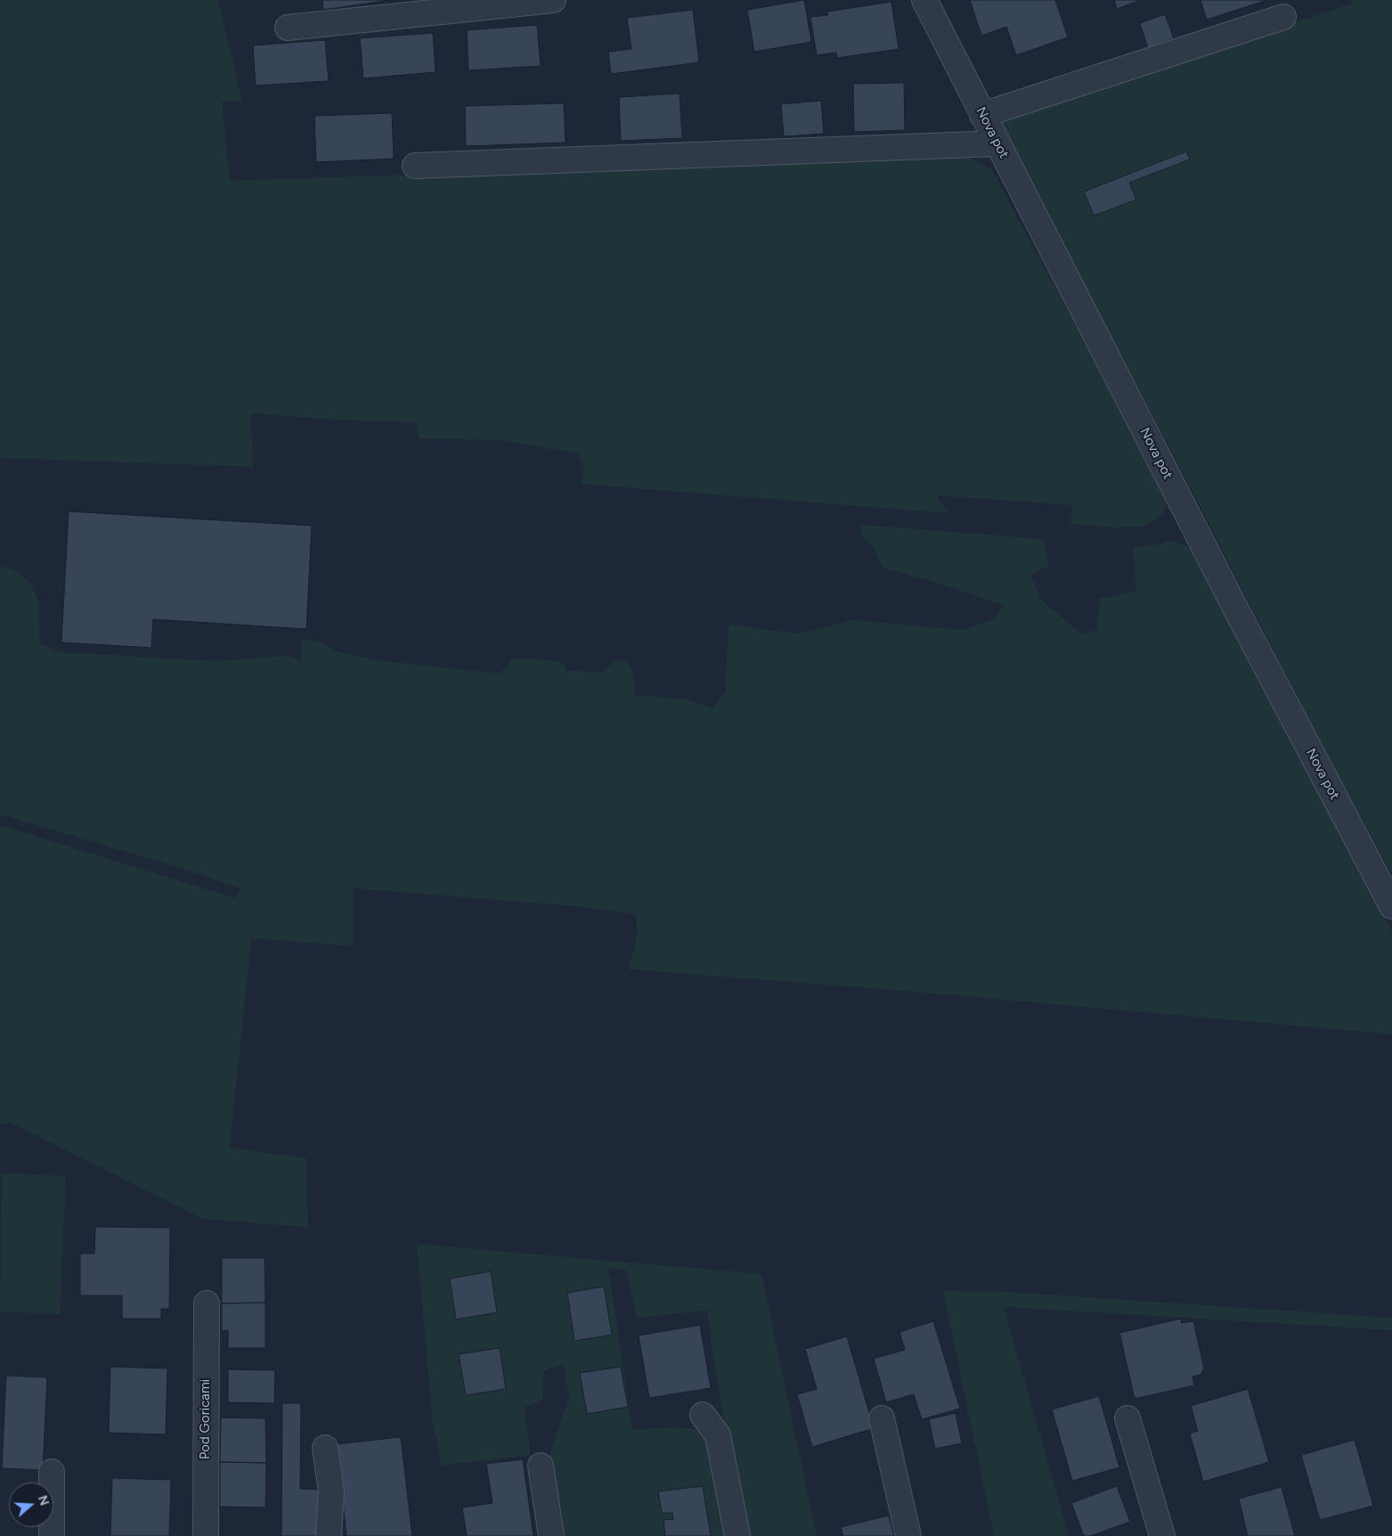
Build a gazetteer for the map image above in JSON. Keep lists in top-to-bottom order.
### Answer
{
  "streets": {
    "street": ["Nova pot", "Pod Goricami"]
  },
  "north": "right"
}
